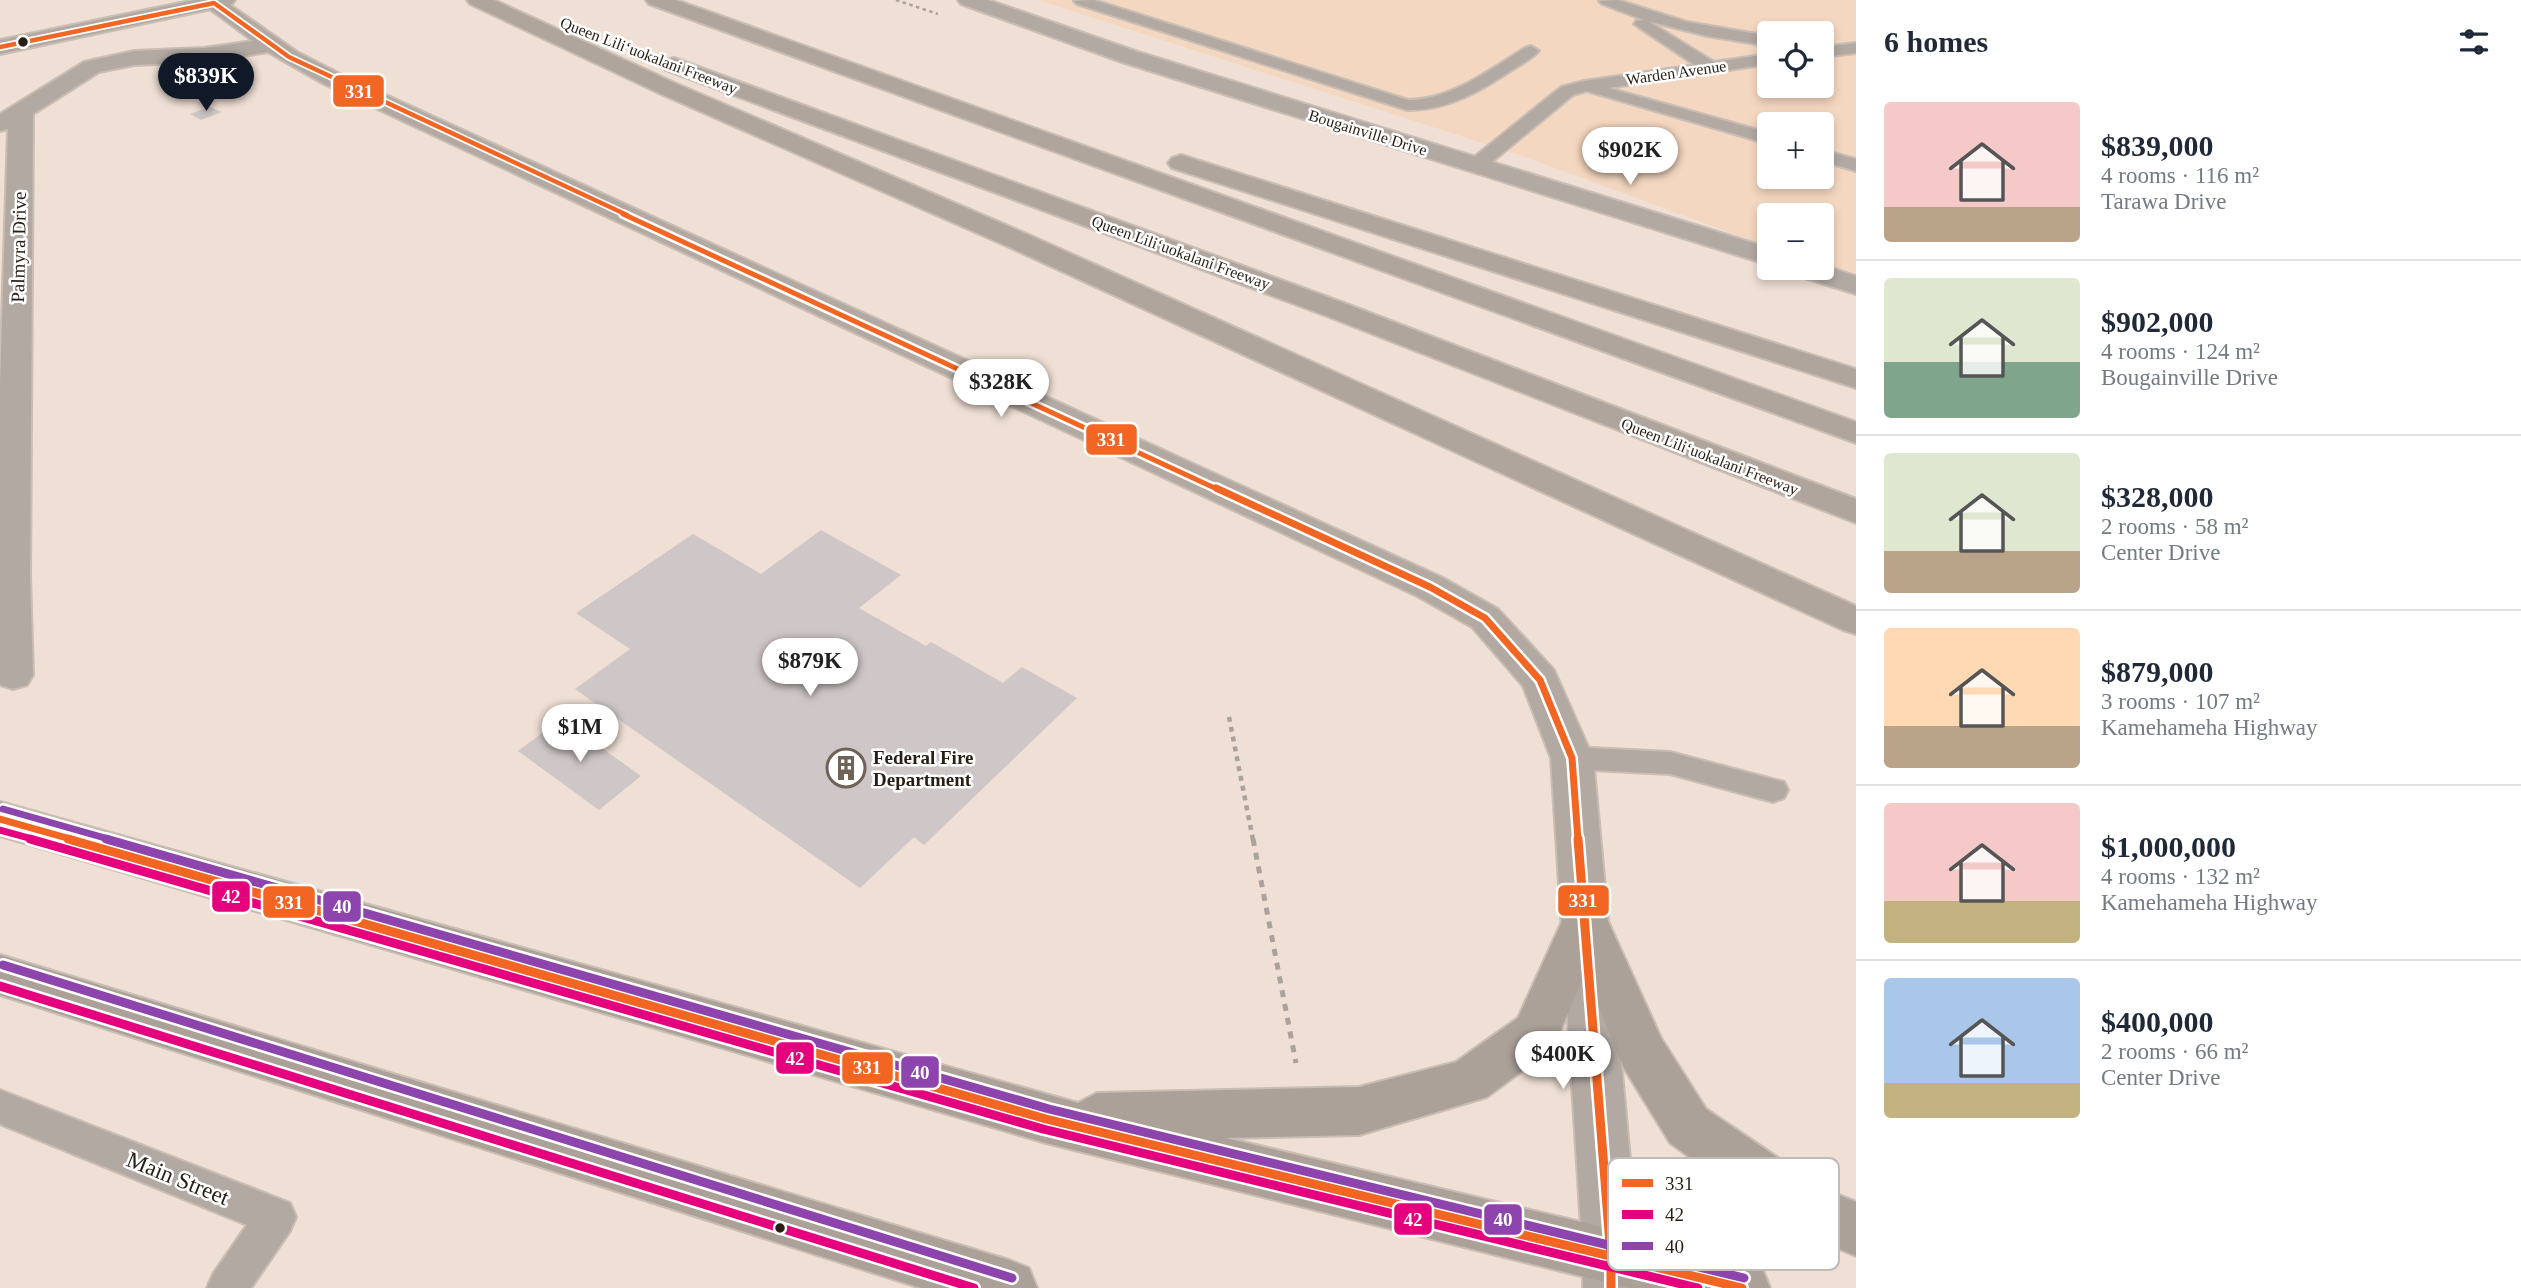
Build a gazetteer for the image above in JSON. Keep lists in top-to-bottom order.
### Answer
{
  "streets": {
    "highway": ["Queen Liliʻuokalani Freeway"],
    "street": ["Bougainville Drive", "Palmyra Drive"],
    "lane": ["Warden Avenue", "Main Street"]
  },
  "crossings": [
    ["Warden Avenue", "Bougainville Drive"]
  ],
  "places": {
    "building": ["Federal Fire Department"]
  },
  "lines": ["transit line 331", "transit line 40", "transit line 42"],
  "legend": ["331", "42", "40"],
  "page": {
    "heading": "6 homes",
    "map_buttons": ["+", "−"],
    "price": [
      "$839K",
      "$902K",
      "$328K",
      "$879K",
      "$1M",
      "$400K"
    ],
    "list": [
      {
        "name": "$839,000",
        "note": "4 rooms · 116 m² · Tarawa Drive"
      },
      {
        "name": "$902,000",
        "note": "4 rooms · 124 m² · Bougainville Drive"
      },
      {
        "name": "$328,000",
        "note": "2 rooms · 58 m² · Center Drive"
      },
      {
        "name": "$879,000",
        "note": "3 rooms · 107 m² · Kamehameha Highway"
      },
      {
        "name": "$1,000,000",
        "note": "4 rooms · 132 m² · Kamehameha Highway"
      },
      {
        "name": "$400,000",
        "note": "2 rooms · 66 m² · Center Drive"
      }
    ]
  }
}
